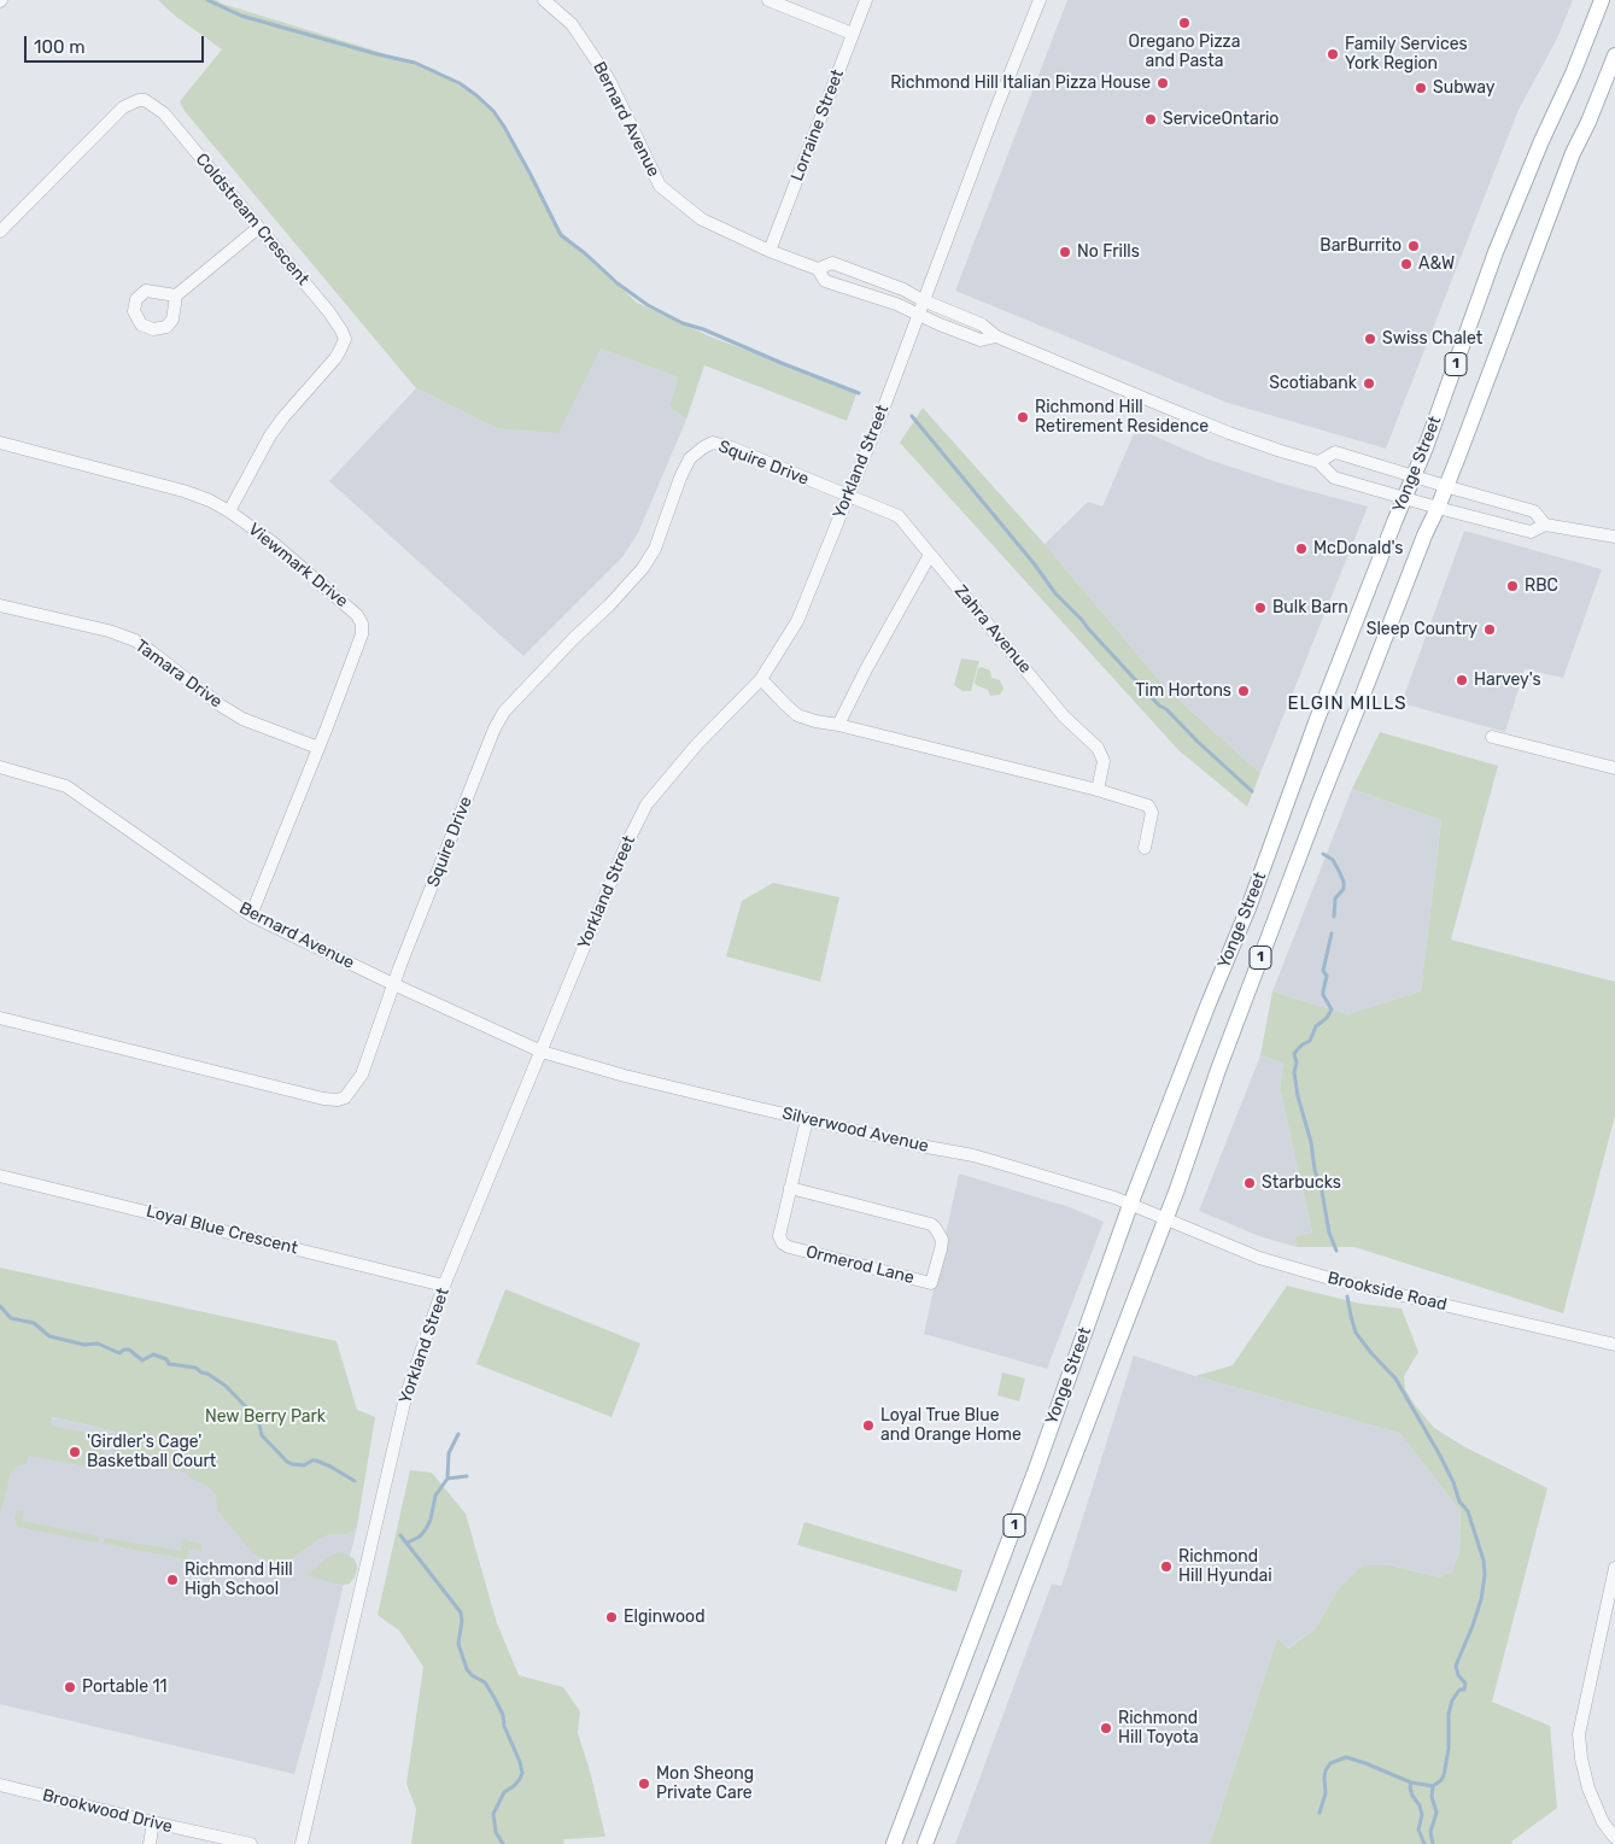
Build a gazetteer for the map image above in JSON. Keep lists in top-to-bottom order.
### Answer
{
  "streets": {
    "main road": ["1", "Yonge Street"],
    "street": [
      "Bernard Avenue",
      "Lorraine Street",
      "Coldstream Crescent",
      "Yorkland Street",
      "Squire Drive",
      "Viewmark Drive",
      "Zahra Avenue",
      "Tamara Drive",
      "Silverwood Avenue",
      "Loyal Blue Crescent",
      "Ormerod Lane",
      "Brookside Road",
      "Brookwood Drive"
    ]
  },
  "crossings": [
    ["Bernard Avenue", "Lorraine Street"],
    ["Bernard Avenue", "Yorkland Street"],
    ["Bernard Avenue", "Squire Drive"],
    ["Bernard Avenue", "Yonge Street"],
    ["Bernard Avenue", "Viewmark Drive"],
    ["Bernard Avenue", "Silverwood Avenue"],
    ["Coldstream Crescent", "Viewmark Drive"],
    ["Yorkland Street", "Squire Drive"],
    ["Yorkland Street", "Zahra Avenue"],
    ["Yorkland Street", "Silverwood Avenue"],
    ["Yorkland Street", "Loyal Blue Crescent"],
    ["Squire Drive", "Zahra Avenue"],
    ["Yonge Street", "Silverwood Avenue"],
    ["Yonge Street", "Brookside Road"],
    ["Viewmark Drive", "Tamara Drive"],
    ["Silverwood Avenue", "Ormerod Lane"],
    ["Silverwood Avenue", "Brookside Road"]
  ],
  "districts": ["ELGIN MILLS"],
  "parks": ["New Berry Park"],
  "places": [
    "Oregano Pizza and Pasta",
    "Family Services York Region",
    "Richmond Hill Italian Pizza House",
    "Subway",
    "ServiceOntario",
    "BarBurrito",
    "No Frills",
    "A&W",
    "Swiss Chalet",
    "Scotiabank",
    "Richmond Hill Retirement Residence",
    "McDonald's",
    "RBC",
    "Bulk Barn",
    "Sleep Country",
    "Harvey's",
    "Tim Hortons",
    "Starbucks",
    "Loyal True Blue and Orange Home",
    "'Girdler's Cage' Basketball Court",
    "Richmond Hill Hyundai",
    "Richmond Hill High School",
    "Elginwood",
    "Portable 11",
    "Richmond Hill Toyota",
    "Mon Sheong Private Care"
  ],
  "scale_bar": "100 m"
}
